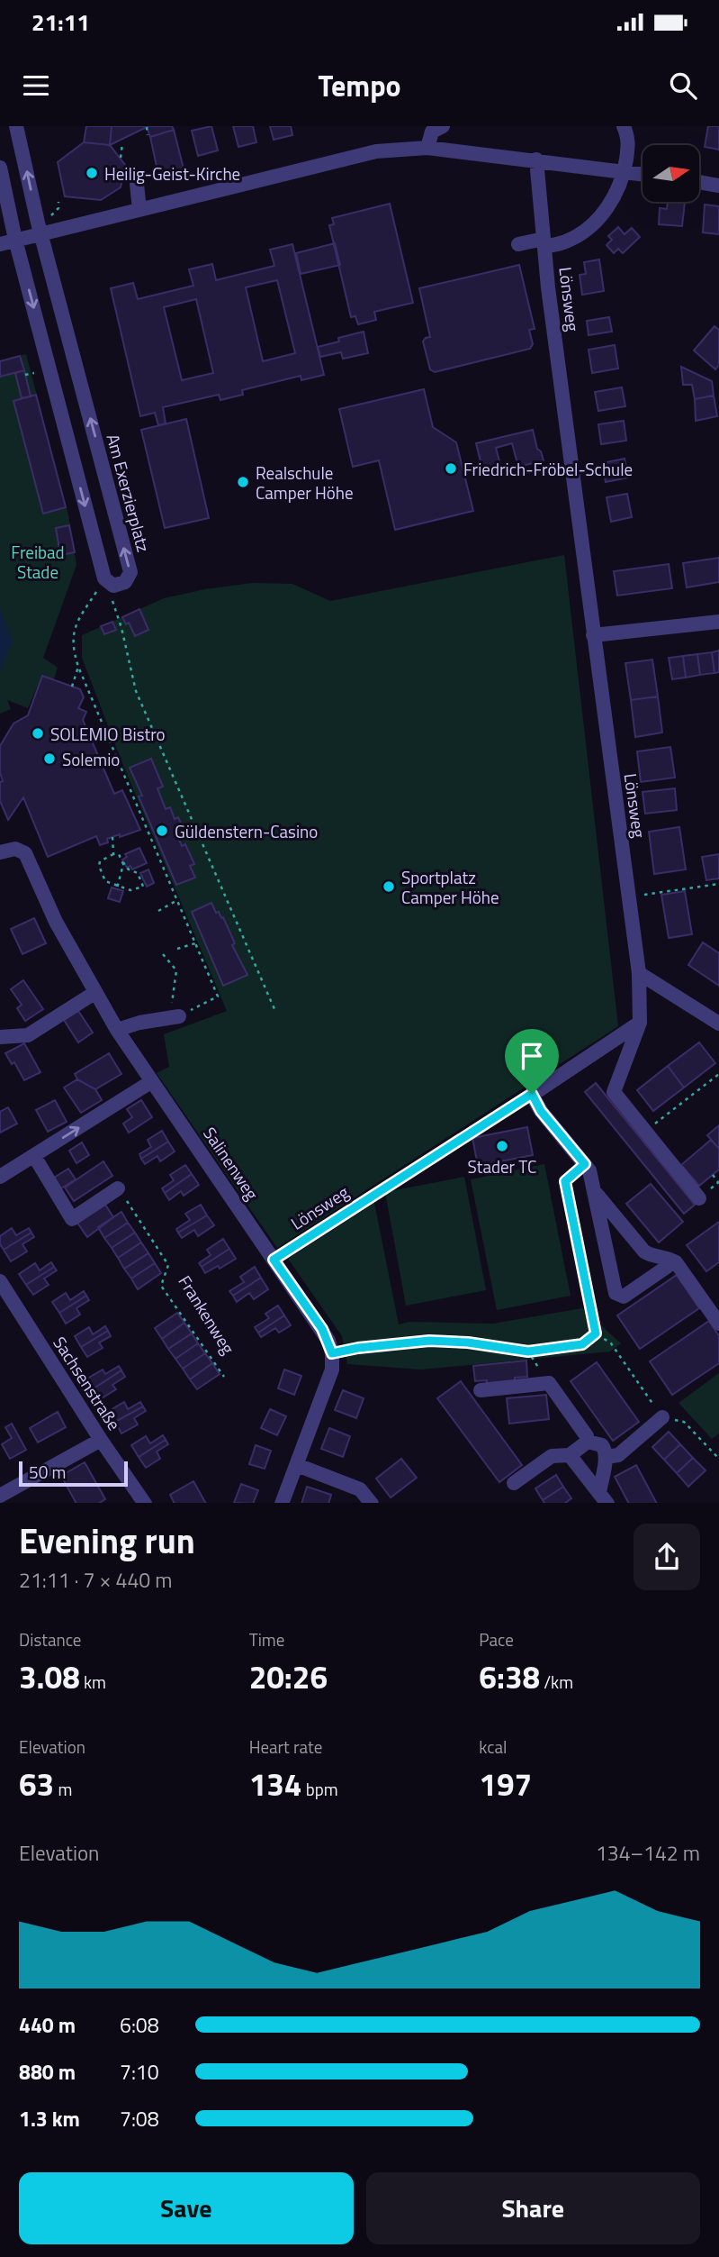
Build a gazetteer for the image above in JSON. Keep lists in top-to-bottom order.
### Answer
{
  "streets": {
    "street": [
      "Lönsweg",
      "Am Exerzierplatz",
      "Salinenweg",
      "Sachsenstraße"
    ],
    "path": ["Frankenweg"]
  },
  "crossings": [
    ["Lönsweg", "Salinenweg"]
  ],
  "parks": ["Freibad Stade"],
  "places": [
    "Heilig-Geist-Kirche",
    "Friedrich-Fröbel-Schule",
    "Realschule Camper Höhe",
    "SOLEMIO Bistro",
    "Solemio",
    "Güldenstern-Casino",
    "Sportplatz Camper Höhe",
    "Stader TC"
  ],
  "scale_bar": "50 m",
  "north": "right",
  "page": {
    "status": "21:11",
    "header": "Tempo",
    "scale": "50 m",
    "heading": ["Evening run", "21:11 · 7 × 440 m"],
    "stats": [
      ["Distance", "3.08 km"],
      ["Time", "20:26"],
      ["Pace", "6:38 /km"],
      ["Elevation", "63 m"],
      ["Heart rate", "134 bpm"],
      ["kcal", "197"]
    ],
    "chart": ["Elevation", "134–142 m"],
    "list": [
      {
        "name": "440 m",
        "note": "6:08"
      },
      {
        "name": "880 m",
        "note": "7:10"
      },
      {
        "name": "1.3 km",
        "note": "7:08"
      }
    ],
    "buttons": ["Save", "Share"]
  }
}
